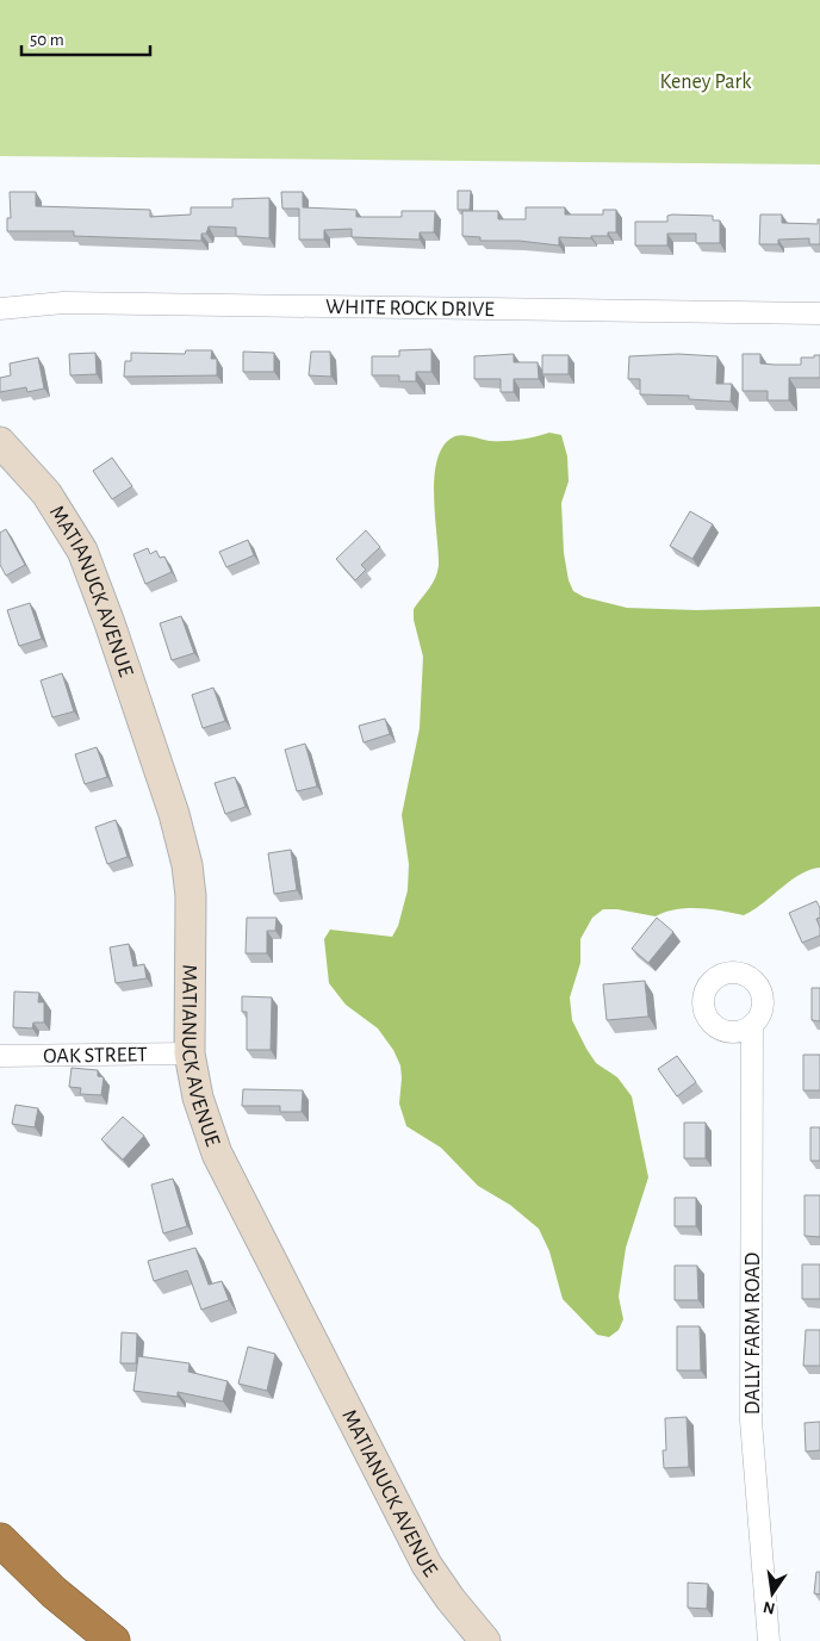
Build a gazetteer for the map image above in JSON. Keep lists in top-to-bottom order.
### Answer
{
  "streets": {
    "street": [
      "WHITE ROCK DRIVE",
      "MATIANUCK AVENUE",
      "OAK STREET",
      "DALLY FARM ROAD"
    ]
  },
  "crossings": [
    ["MATIANUCK AVENUE", "OAK STREET"]
  ],
  "parks": ["Keney Park"],
  "scale_bar": "50 m",
  "north": "bottom"
}
